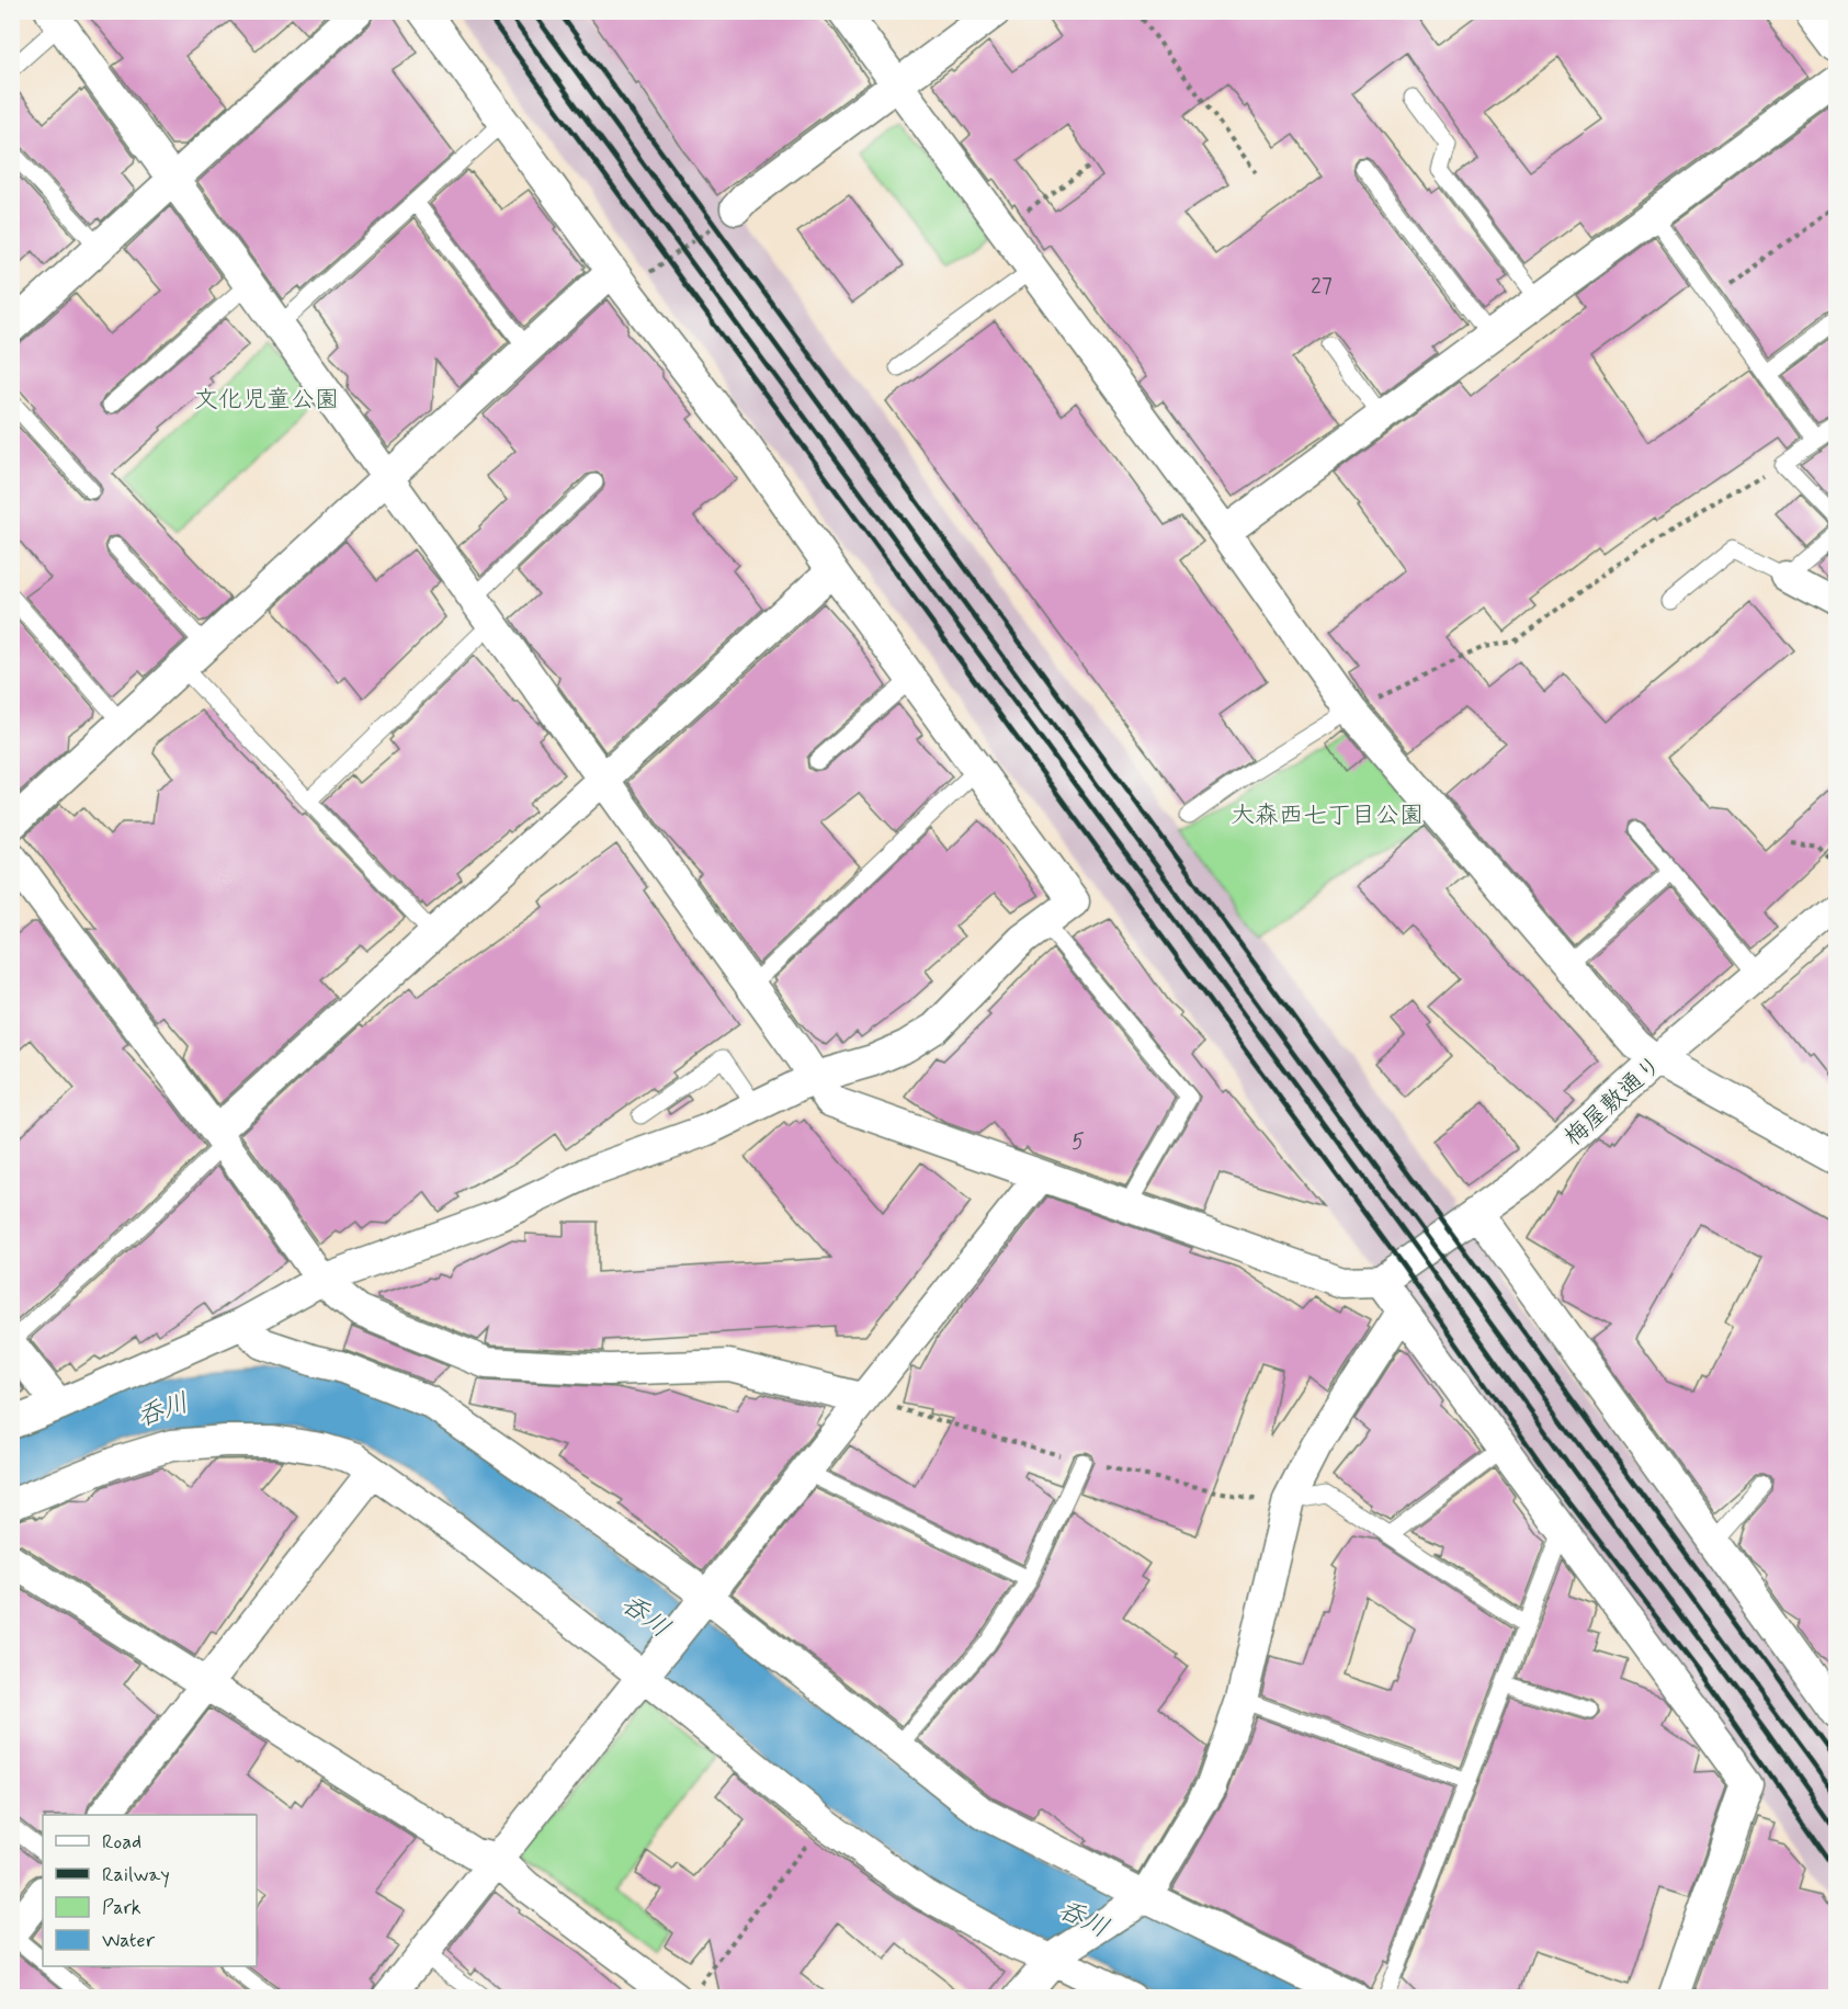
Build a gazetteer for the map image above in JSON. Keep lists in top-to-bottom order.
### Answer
{
  "streets": {
    "street": ["梅屋敷通り"]
  },
  "water": ["呑川"],
  "parks": ["文化児童公園", "大森西七丁目公園"],
  "house_numbers": ["27", "5"],
  "legend": [
    "Road",
    "Railway",
    "Park",
    "Water"
  ]
}
